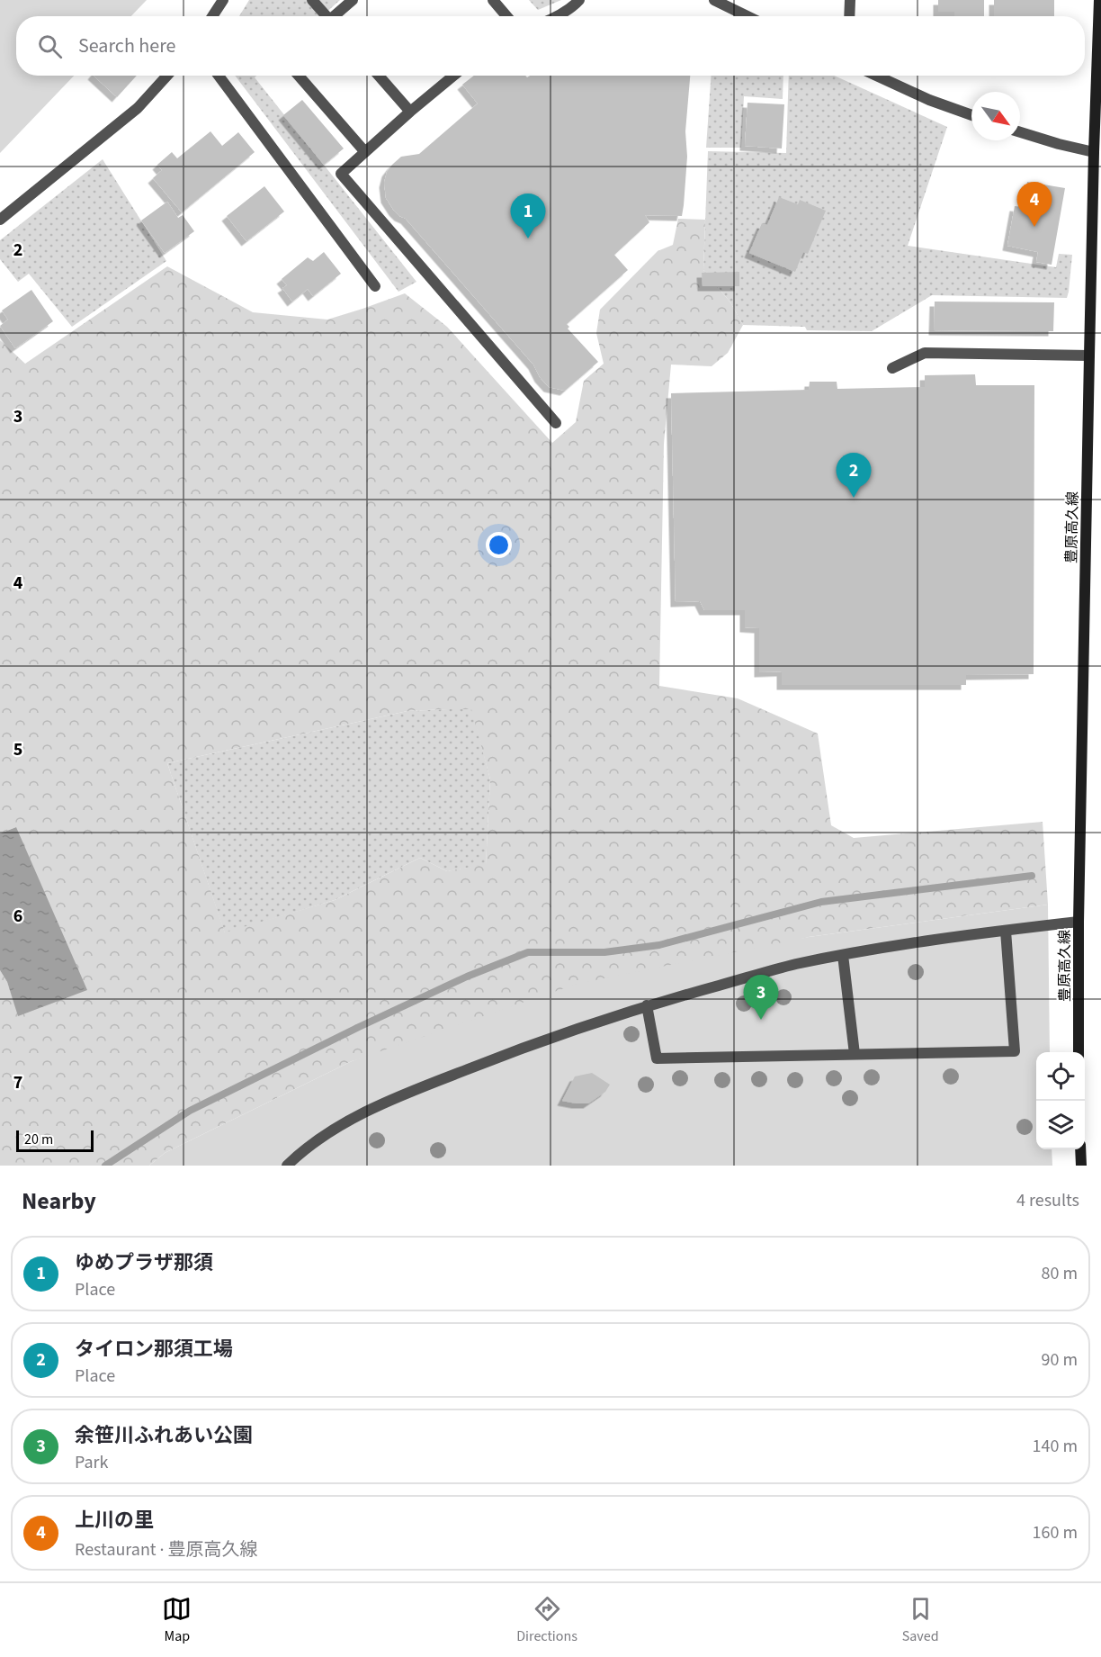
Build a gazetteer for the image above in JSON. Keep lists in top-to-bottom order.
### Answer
{
  "streets": {
    "main road": ["豊原高久線"]
  },
  "scale_bar": "20 m",
  "north": "bottom right",
  "page": {
    "search": "Search here",
    "pins": [
      "4",
      "1",
      "2",
      "3"
    ],
    "scale": "20 m",
    "heading": ["Nearby", "4 results"],
    "list": [
      {
        "mark": "1",
        "name": "ゆめプラザ那須",
        "note": "Place",
        "value": "80 m"
      },
      {
        "mark": "2",
        "name": "タイロン那須工場",
        "note": "Place",
        "value": "90 m"
      },
      {
        "mark": "3",
        "name": "余笹川ふれあい公園",
        "note": "Park",
        "value": "140 m"
      },
      {
        "mark": "4",
        "name": "上川の里",
        "note": "Restaurant · 豊原高久線",
        "value": "160 m"
      }
    ],
    "nav": ["Map", "Directions", "Saved"]
  },
  "grid": {
    "rows": [
      "2",
      "3",
      "4",
      "5",
      "6",
      "7"
    ]
  }
}
